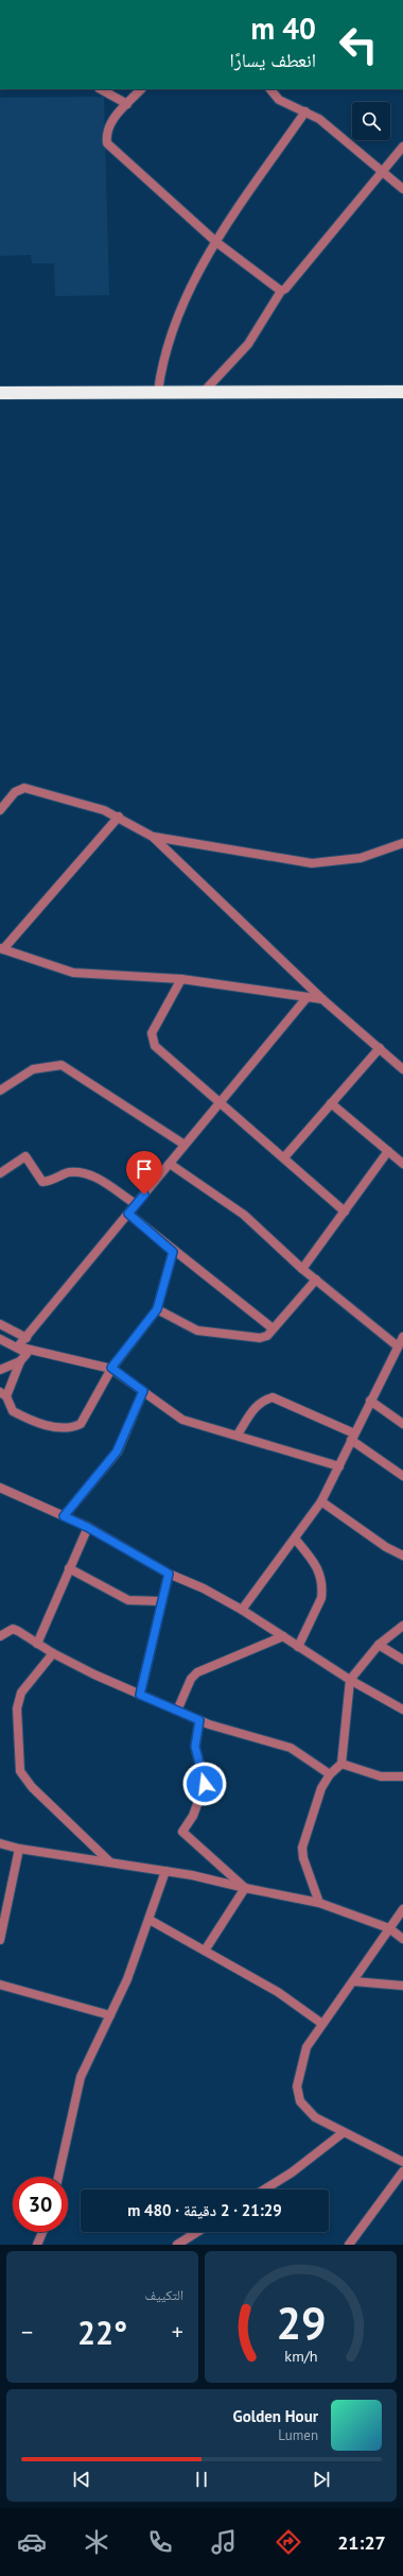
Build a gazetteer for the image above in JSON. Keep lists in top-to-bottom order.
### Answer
{
  "page": {
    "turn": ["40 m", "انعطف يسارًا"],
    "limit": "30",
    "trip": "21:29 · 2 دقيقة · 480 m",
    "tile": "التكييف",
    "heat": ["−", "22°", "+"],
    "song": ["Golden Hour", "Lumen"],
    "tabs": "21:27",
    "gauge": ["29", "km/h"]
  }
}
